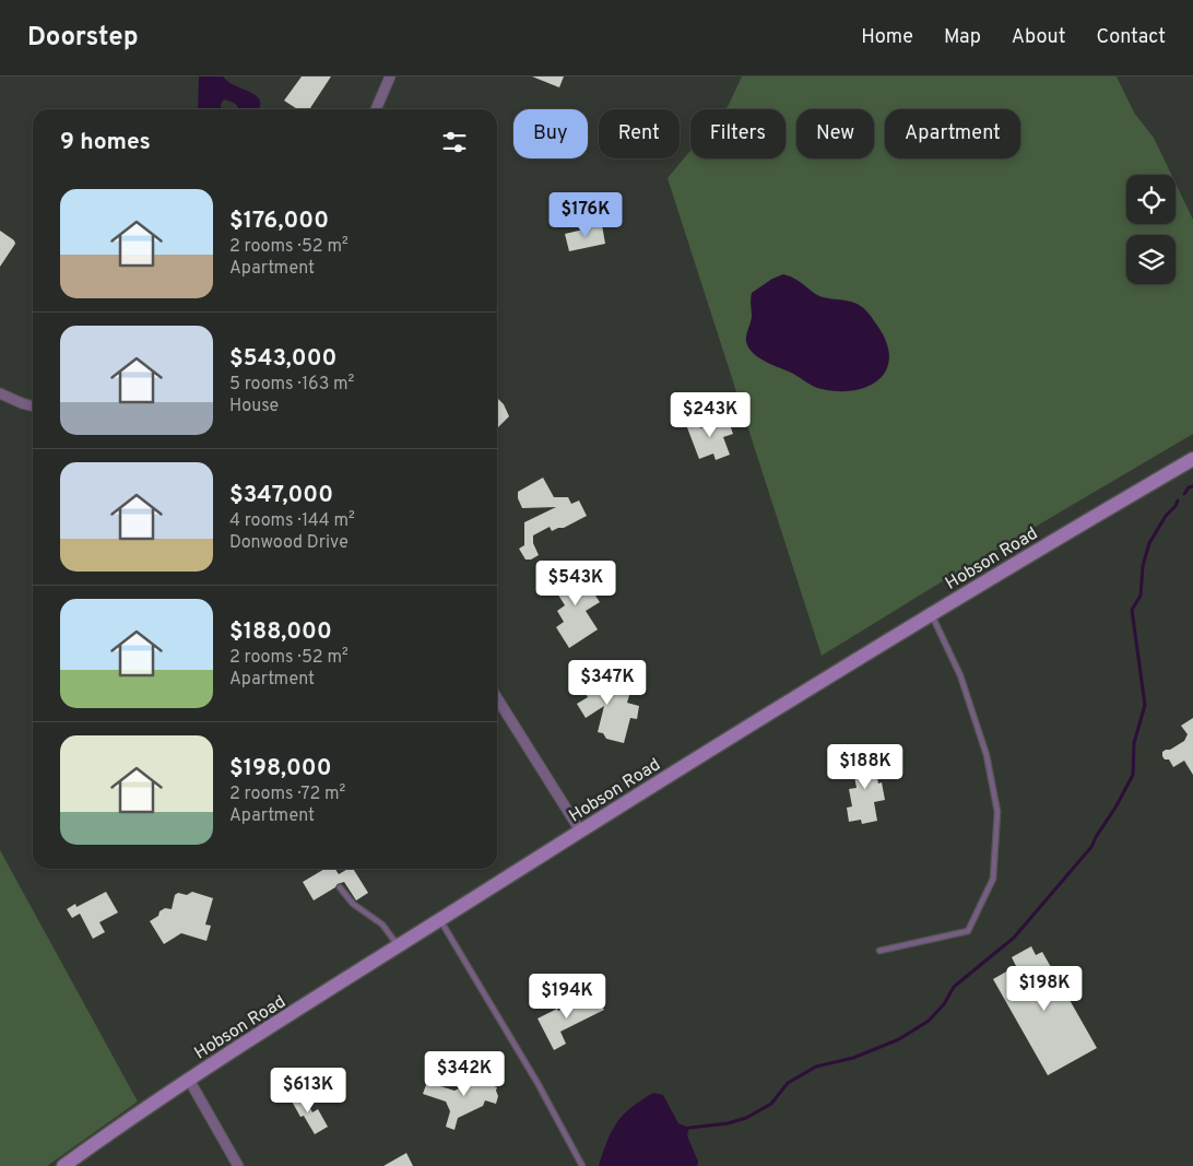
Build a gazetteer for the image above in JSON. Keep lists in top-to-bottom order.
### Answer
{
  "streets": {
    "main road": ["Hobson Road"]
  },
  "page": {
    "header": "Doorstep",
    "nav": [
      "Home",
      "Map",
      "About",
      "Contact"
    ],
    "chip": [
      "Buy",
      "Rent",
      "Filters",
      "New",
      "Apartment"
    ],
    "heading": "9 homes",
    "list": [
      {
        "name": "$176,000",
        "note": "2 rooms · 52 m² · Apartment"
      },
      {
        "name": "$543,000",
        "note": "5 rooms · 163 m² · House"
      },
      {
        "name": "$347,000",
        "note": "4 rooms · 144 m² · Donwood Drive"
      },
      {
        "name": "$188,000",
        "note": "2 rooms · 52 m² · Apartment"
      },
      {
        "name": "$198,000",
        "note": "2 rooms · 72 m² · Apartment"
      }
    ],
    "price": [
      "$176K",
      "$243K",
      "$543K",
      "$347K",
      "$188K",
      "$198K",
      "$194K",
      "$342K",
      "$613K"
    ]
  }
}
